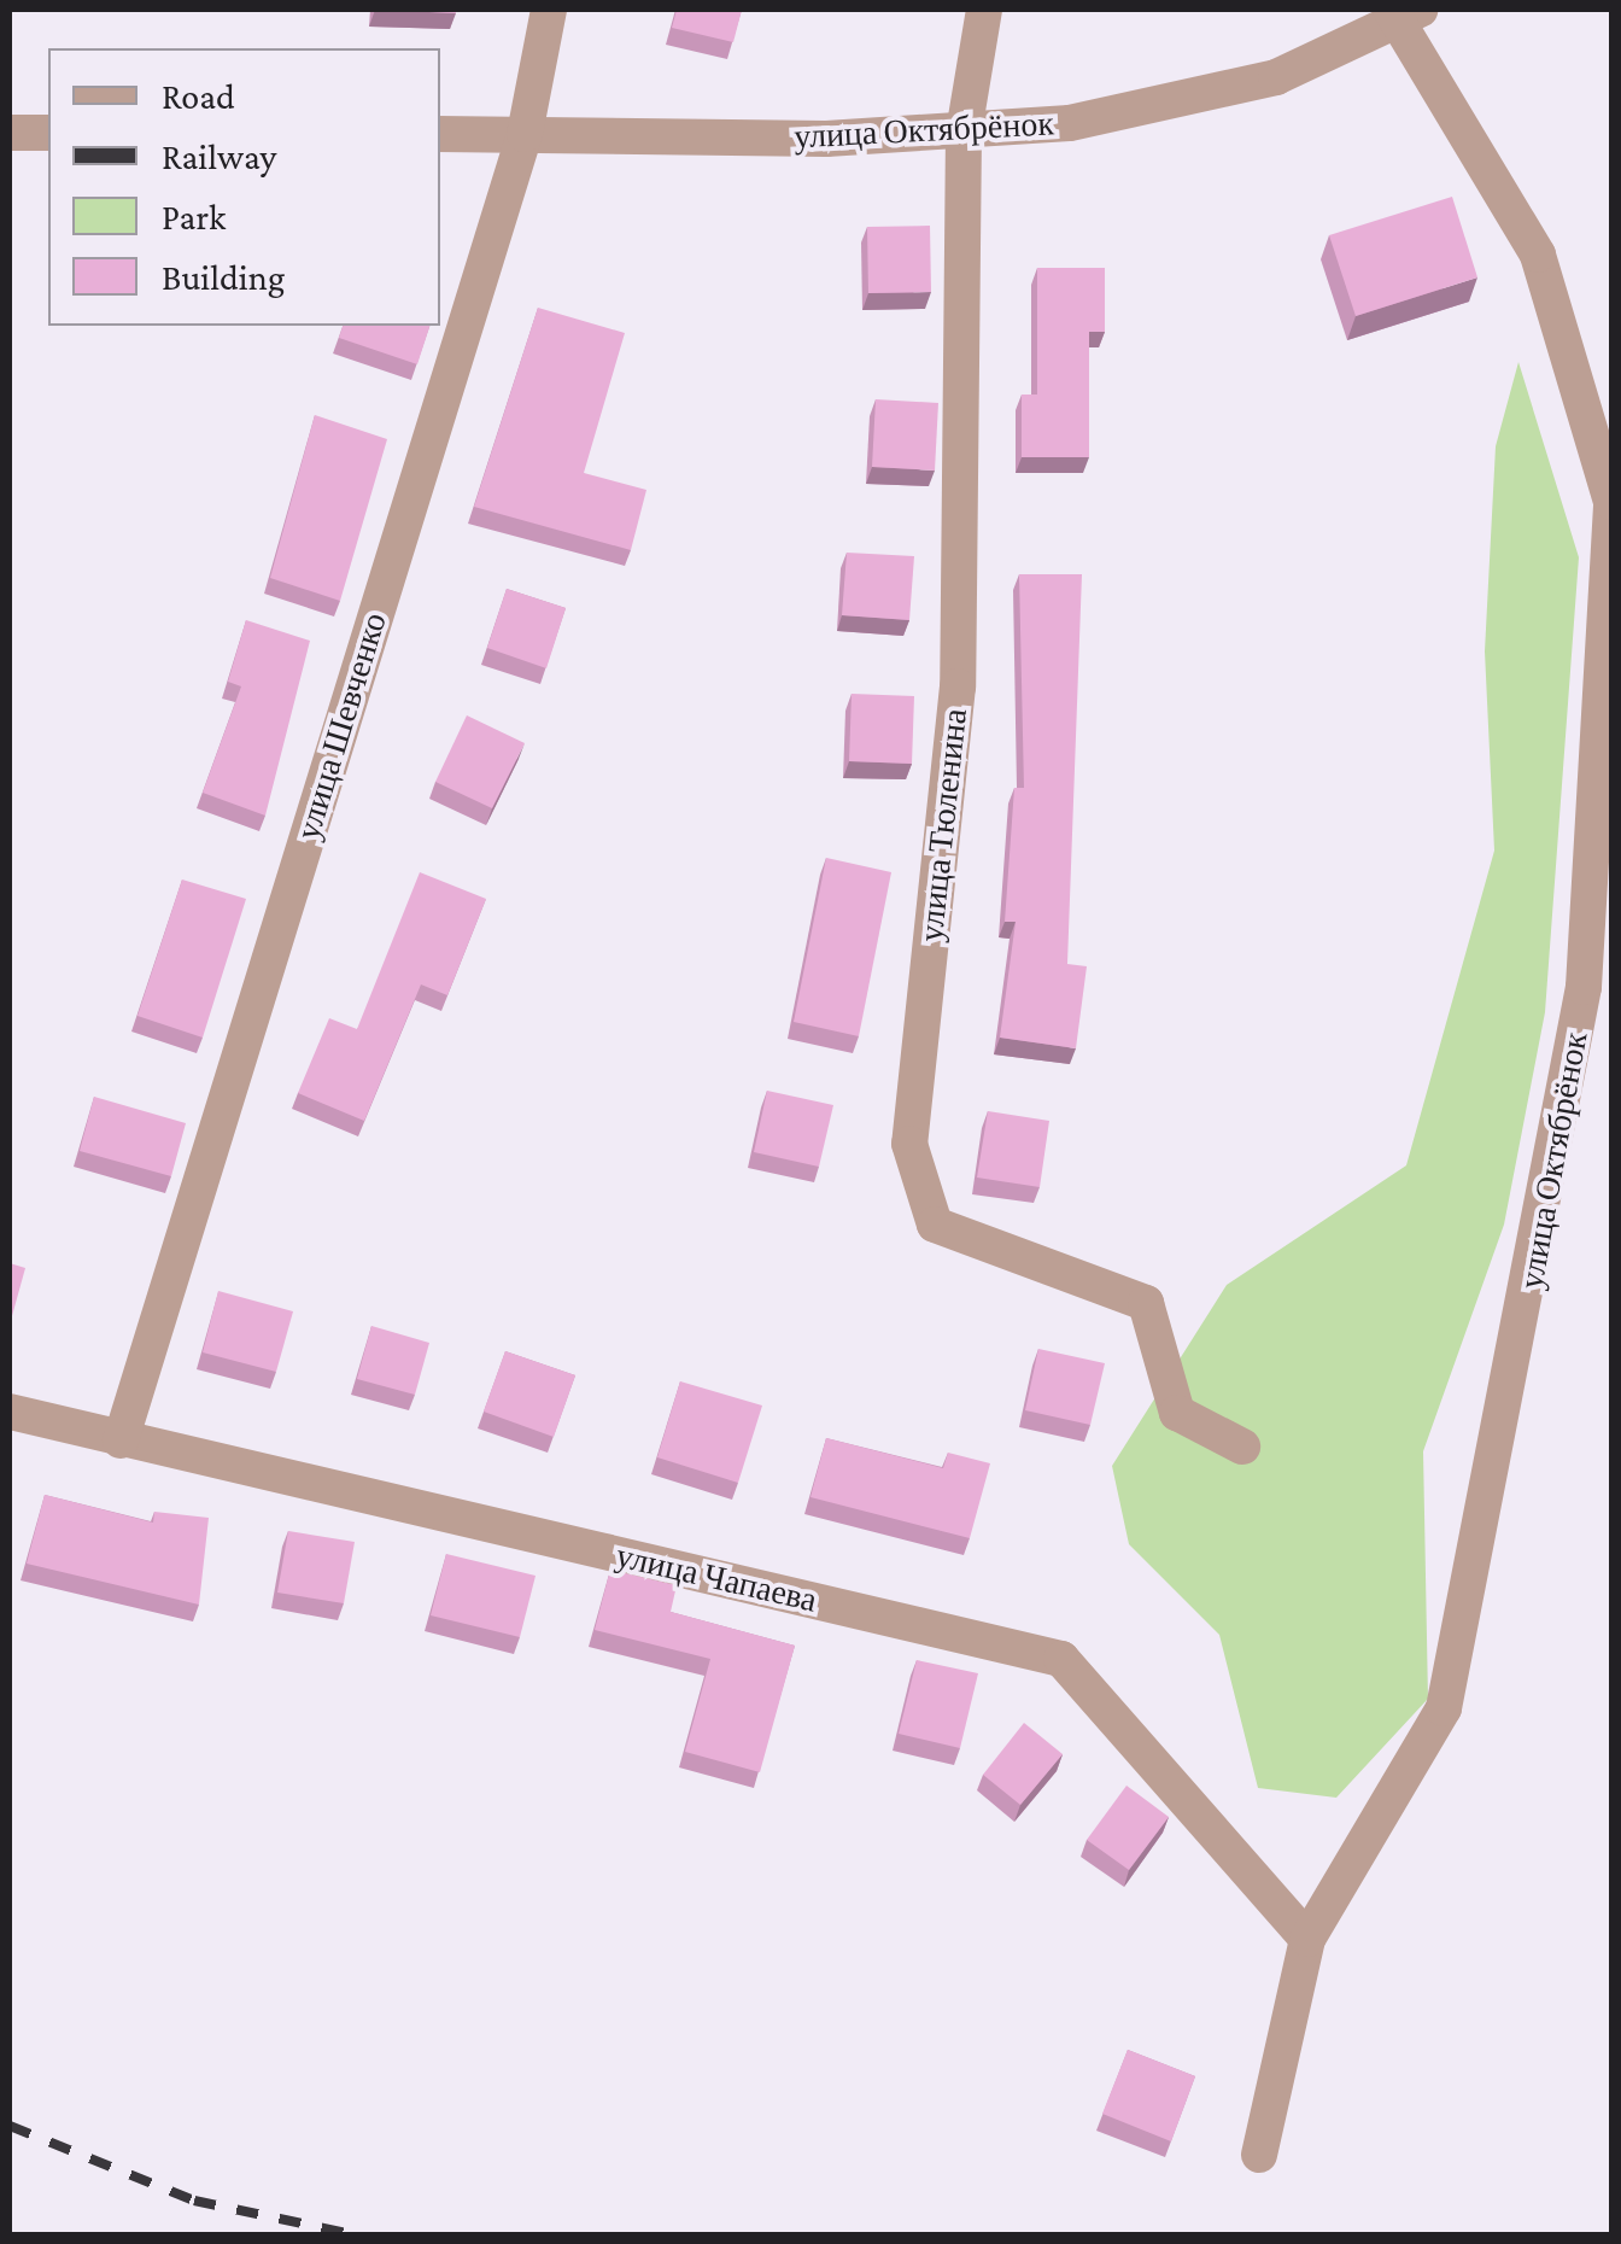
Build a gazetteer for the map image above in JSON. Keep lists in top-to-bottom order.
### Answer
{
  "streets": {
    "street": [
      "улица Октябрёнок",
      "улица Шевченко",
      "улица Тюленина",
      "улица Чапаева"
    ]
  },
  "crossings": [
    ["улица Октябрёнок", "улица Шевченко"],
    ["улица Октябрёнок", "улица Тюленина"],
    ["улица Октябрёнок", "улица Чапаева"],
    ["улица Шевченко", "улица Чапаева"]
  ],
  "legend": [
    "Road",
    "Railway",
    "Park",
    "Building"
  ]
}
